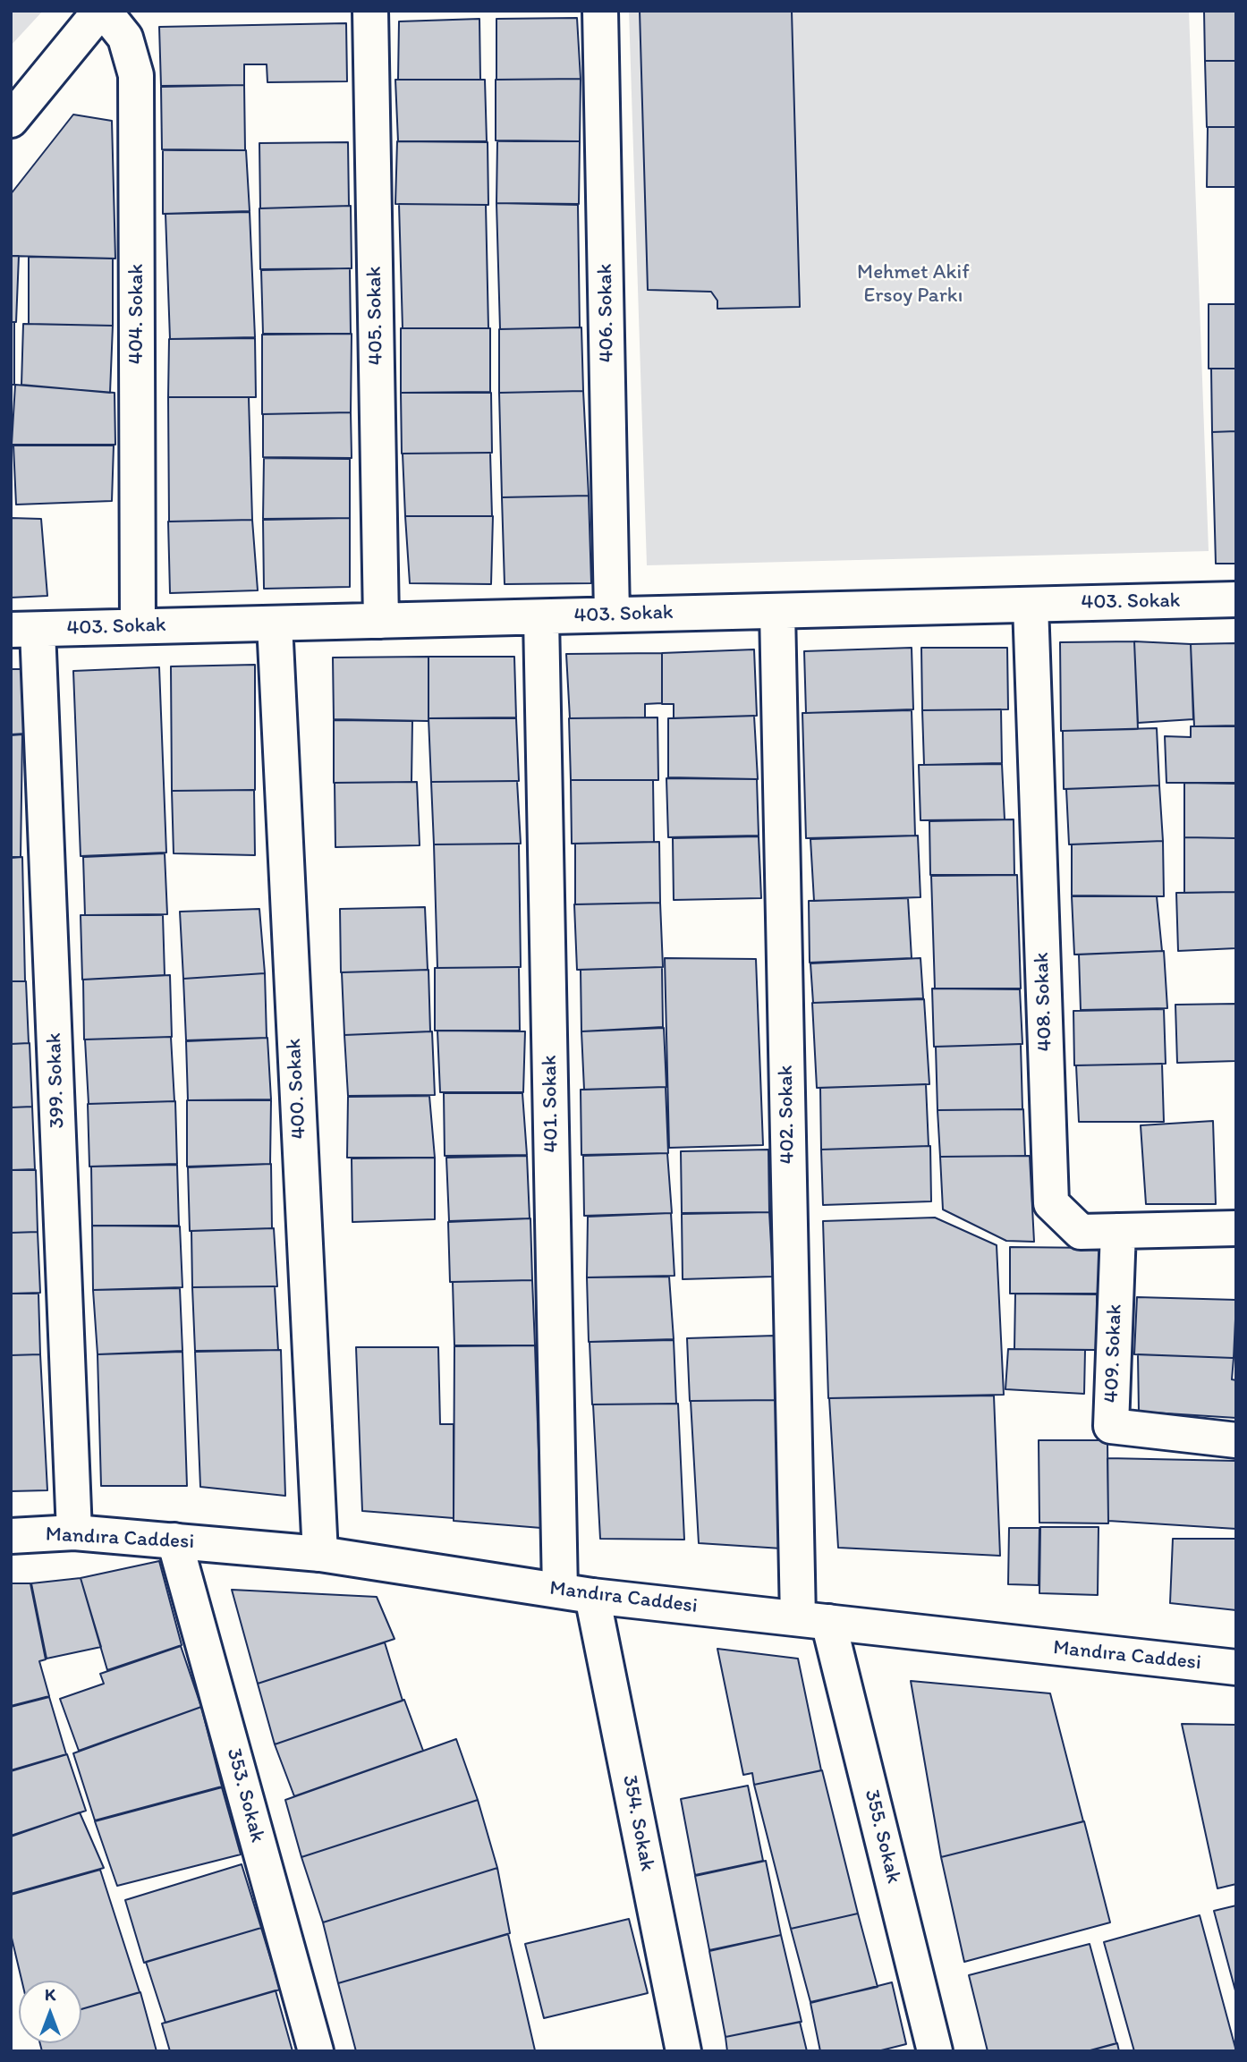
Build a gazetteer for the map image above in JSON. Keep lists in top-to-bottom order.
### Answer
{
  "streets": {
    "street": [
      "406. Sokak",
      "404. Sokak",
      "405. Sokak",
      "403. Sokak",
      "408. Sokak",
      "399. Sokak",
      "400. Sokak",
      "401. Sokak",
      "402. Sokak",
      "409. Sokak",
      "Mandıra Caddesi",
      "353. Sokak",
      "354. Sokak",
      "355. Sokak"
    ]
  },
  "crossings": [
    ["406. Sokak", "403. Sokak"],
    ["404. Sokak", "403. Sokak"],
    ["405. Sokak", "403. Sokak"],
    ["403. Sokak", "408. Sokak"],
    ["403. Sokak", "399. Sokak"],
    ["403. Sokak", "400. Sokak"],
    ["403. Sokak", "401. Sokak"],
    ["403. Sokak", "402. Sokak"],
    ["408. Sokak", "409. Sokak"],
    ["399. Sokak", "Mandıra Caddesi"],
    ["400. Sokak", "Mandıra Caddesi"],
    ["401. Sokak", "Mandıra Caddesi"],
    ["401. Sokak", "354. Sokak"],
    ["402. Sokak", "Mandıra Caddesi"],
    ["402. Sokak", "355. Sokak"],
    ["Mandıra Caddesi", "353. Sokak"],
    ["Mandıra Caddesi", "354. Sokak"],
    ["Mandıra Caddesi", "355. Sokak"]
  ],
  "parks": ["Mehmet Akif Ersoy Parkı"],
  "north": "top"
}
